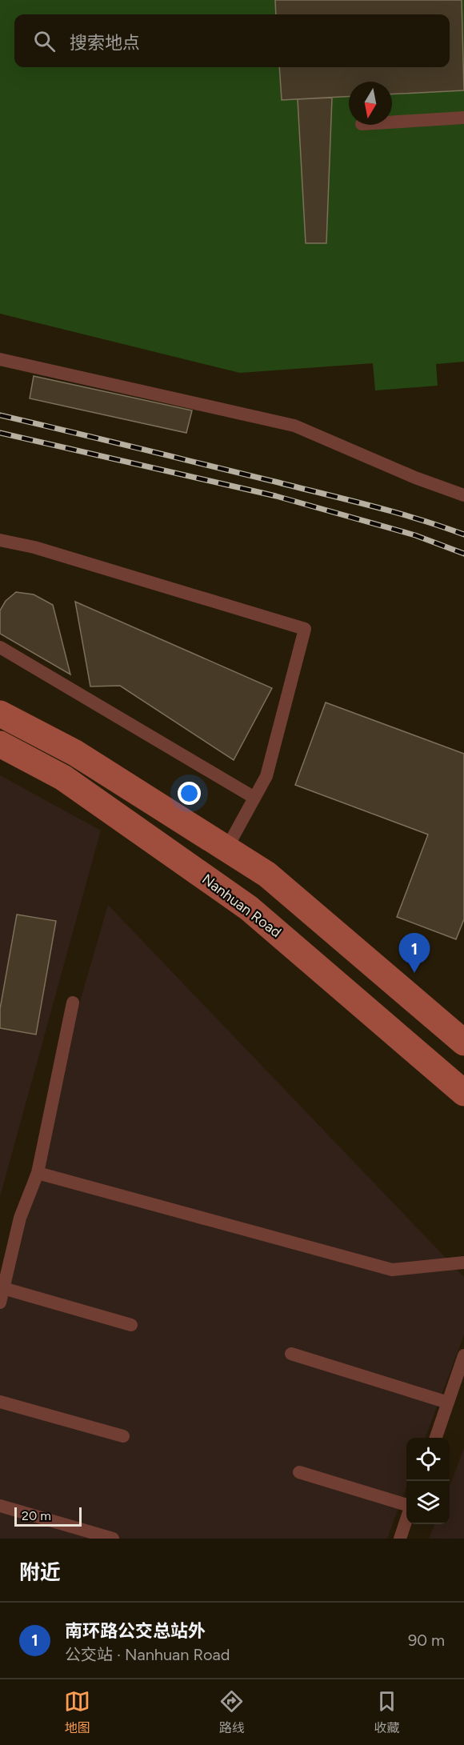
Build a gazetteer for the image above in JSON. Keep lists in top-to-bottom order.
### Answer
{
  "streets": {
    "main road": ["Nanhuan Road"]
  },
  "scale_bar": "20 m",
  "north": "bottom",
  "page": {
    "search": "搜索地点",
    "pins": "1",
    "scale": "20 m",
    "heading": "附近",
    "list": [
      {
        "mark": "1",
        "name": "南环路公交总站外",
        "note": "公交站 · Nanhuan Road",
        "value": "90 m"
      }
    ],
    "nav": ["地图", "路线", "收藏"]
  }
}
